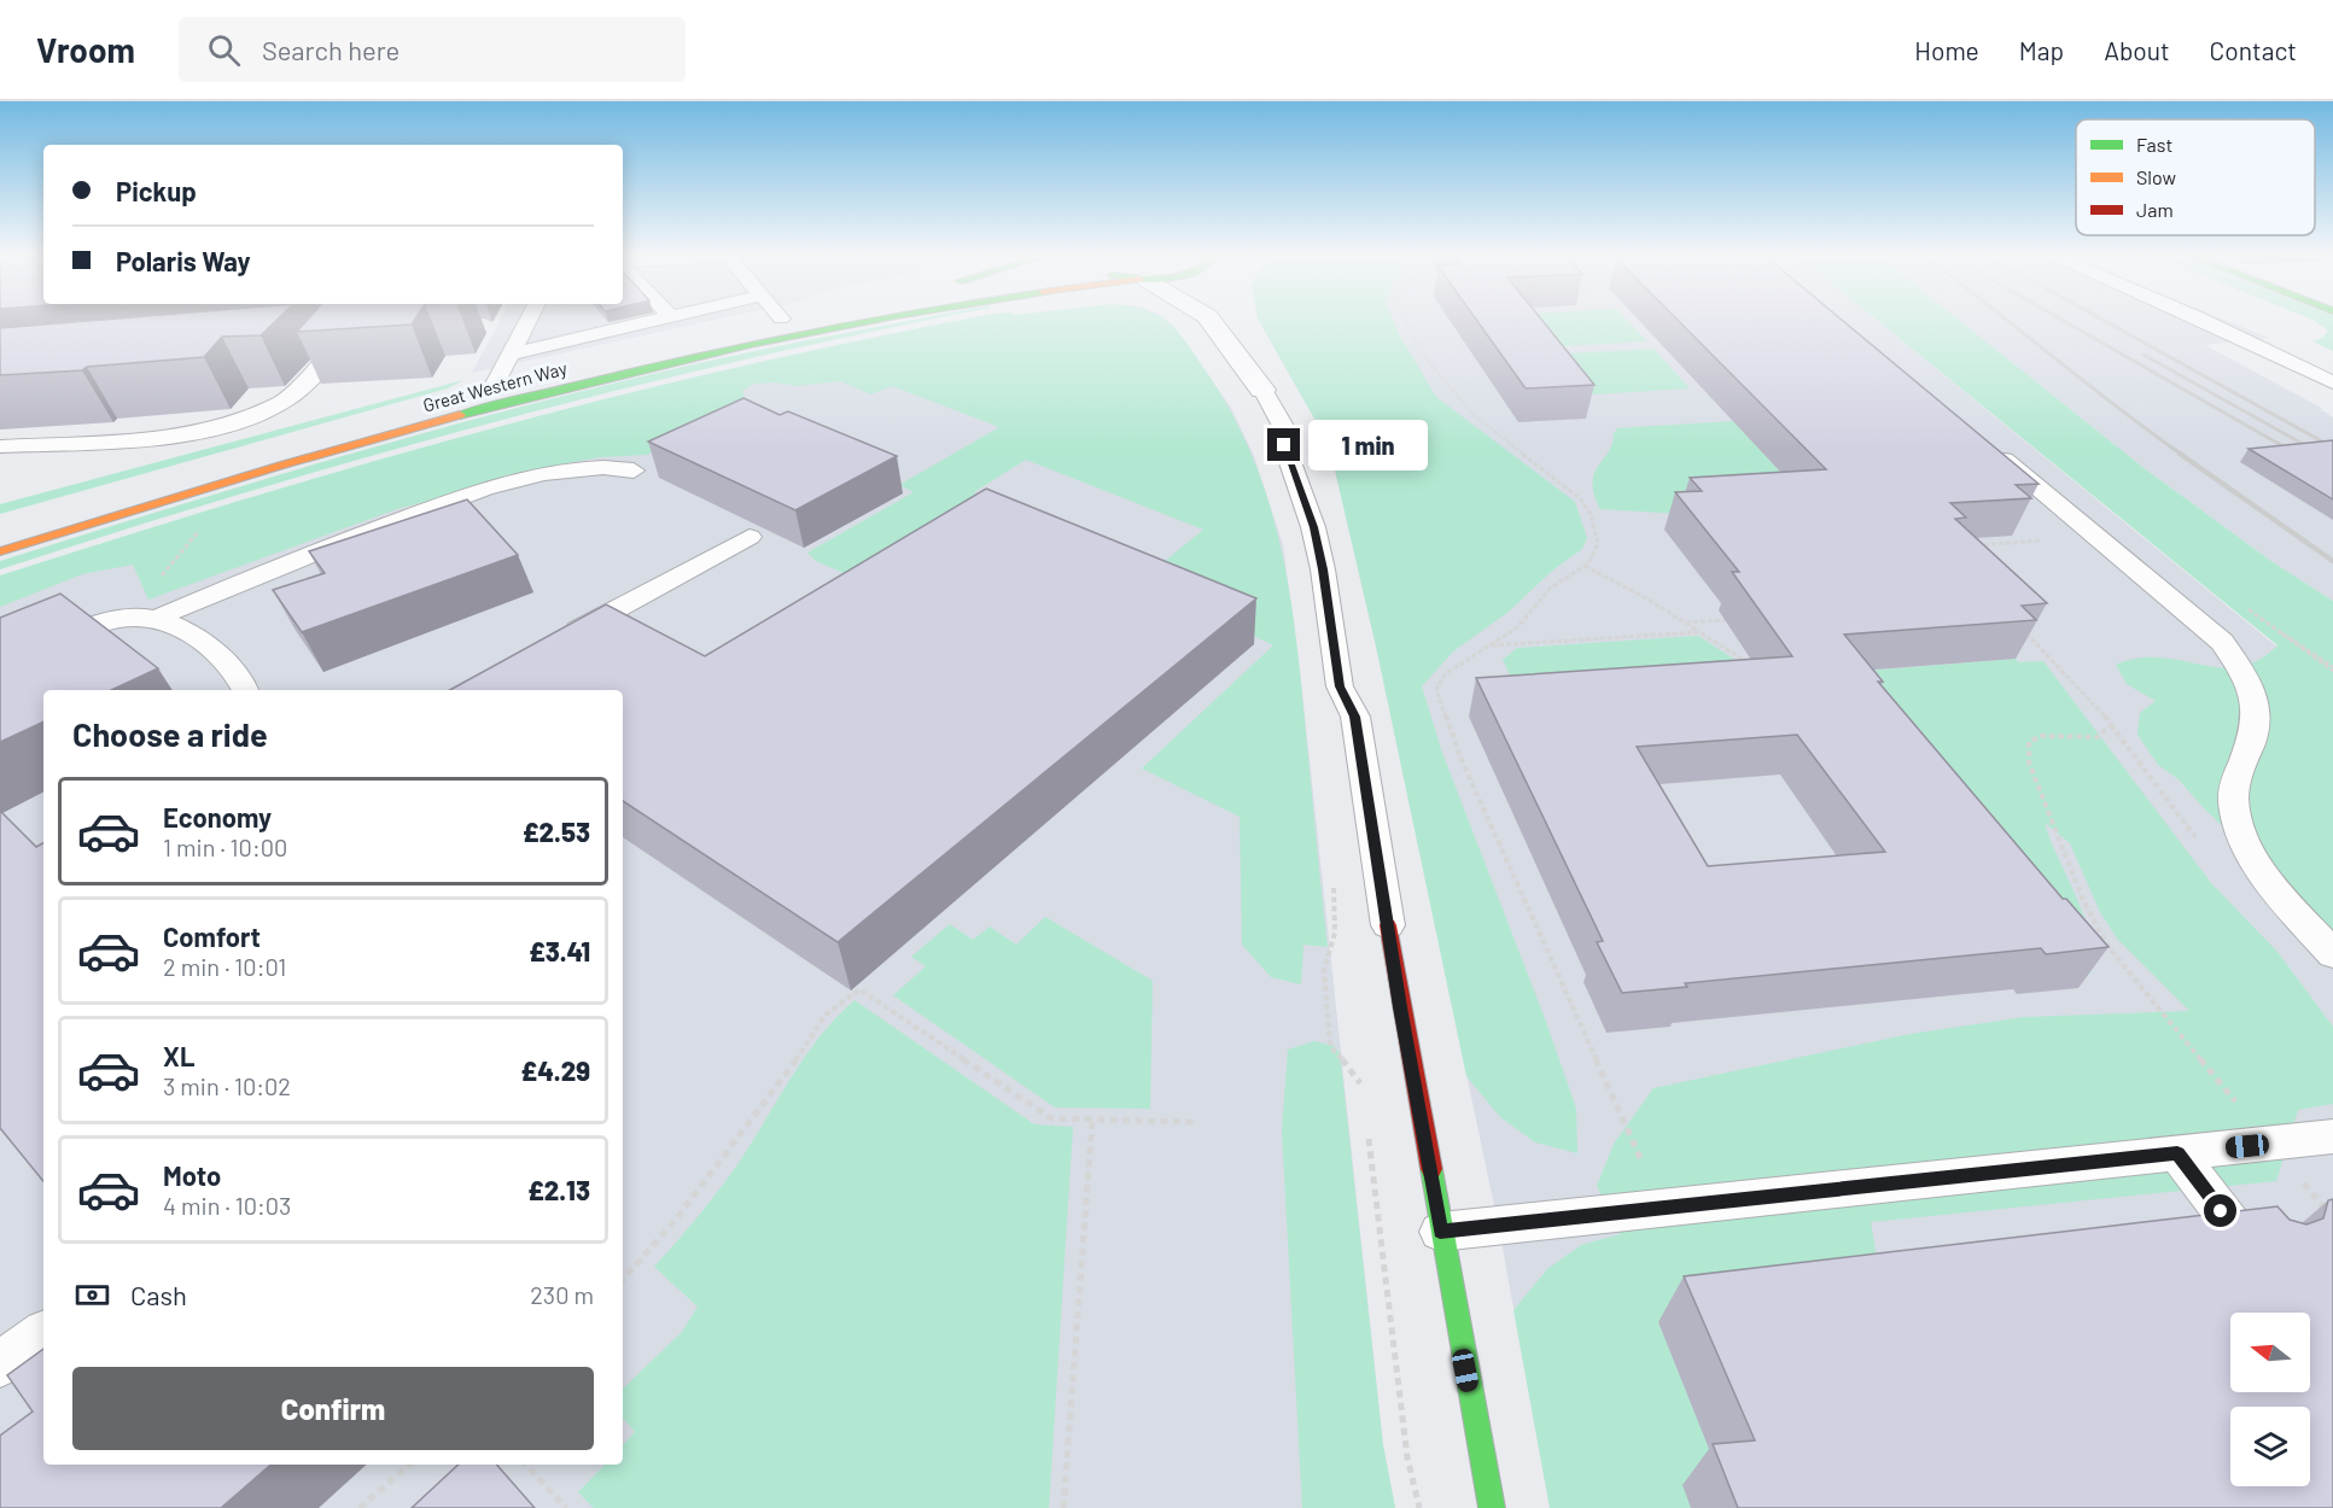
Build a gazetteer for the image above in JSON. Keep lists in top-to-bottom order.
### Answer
{
  "streets": {
    "main road": ["Great Western Way"]
  },
  "legend": ["Fast", "Slow", "Jam"],
  "north": "left",
  "page": {
    "header": "Vroom",
    "search": "Search here",
    "nav": [
      "Home",
      "Map",
      "About",
      "Contact"
    ],
    "banner": ["Pickup", "Polaris Way"],
    "bubble": "1 min",
    "heading": "Choose a ride",
    "list": [
      {
        "name": "Economy",
        "note": "1 min · 10:00",
        "value": "£2.53"
      },
      {
        "name": "Comfort",
        "note": "2 min · 10:01",
        "value": "£3.41"
      },
      {
        "name": "XL",
        "note": "3 min · 10:02",
        "value": "£4.29"
      },
      {
        "name": "Moto",
        "note": "4 min · 10:03",
        "value": "£2.13"
      }
    ],
    "pay": ["Cash", "230 m"],
    "buttons": "Confirm"
  }
}
